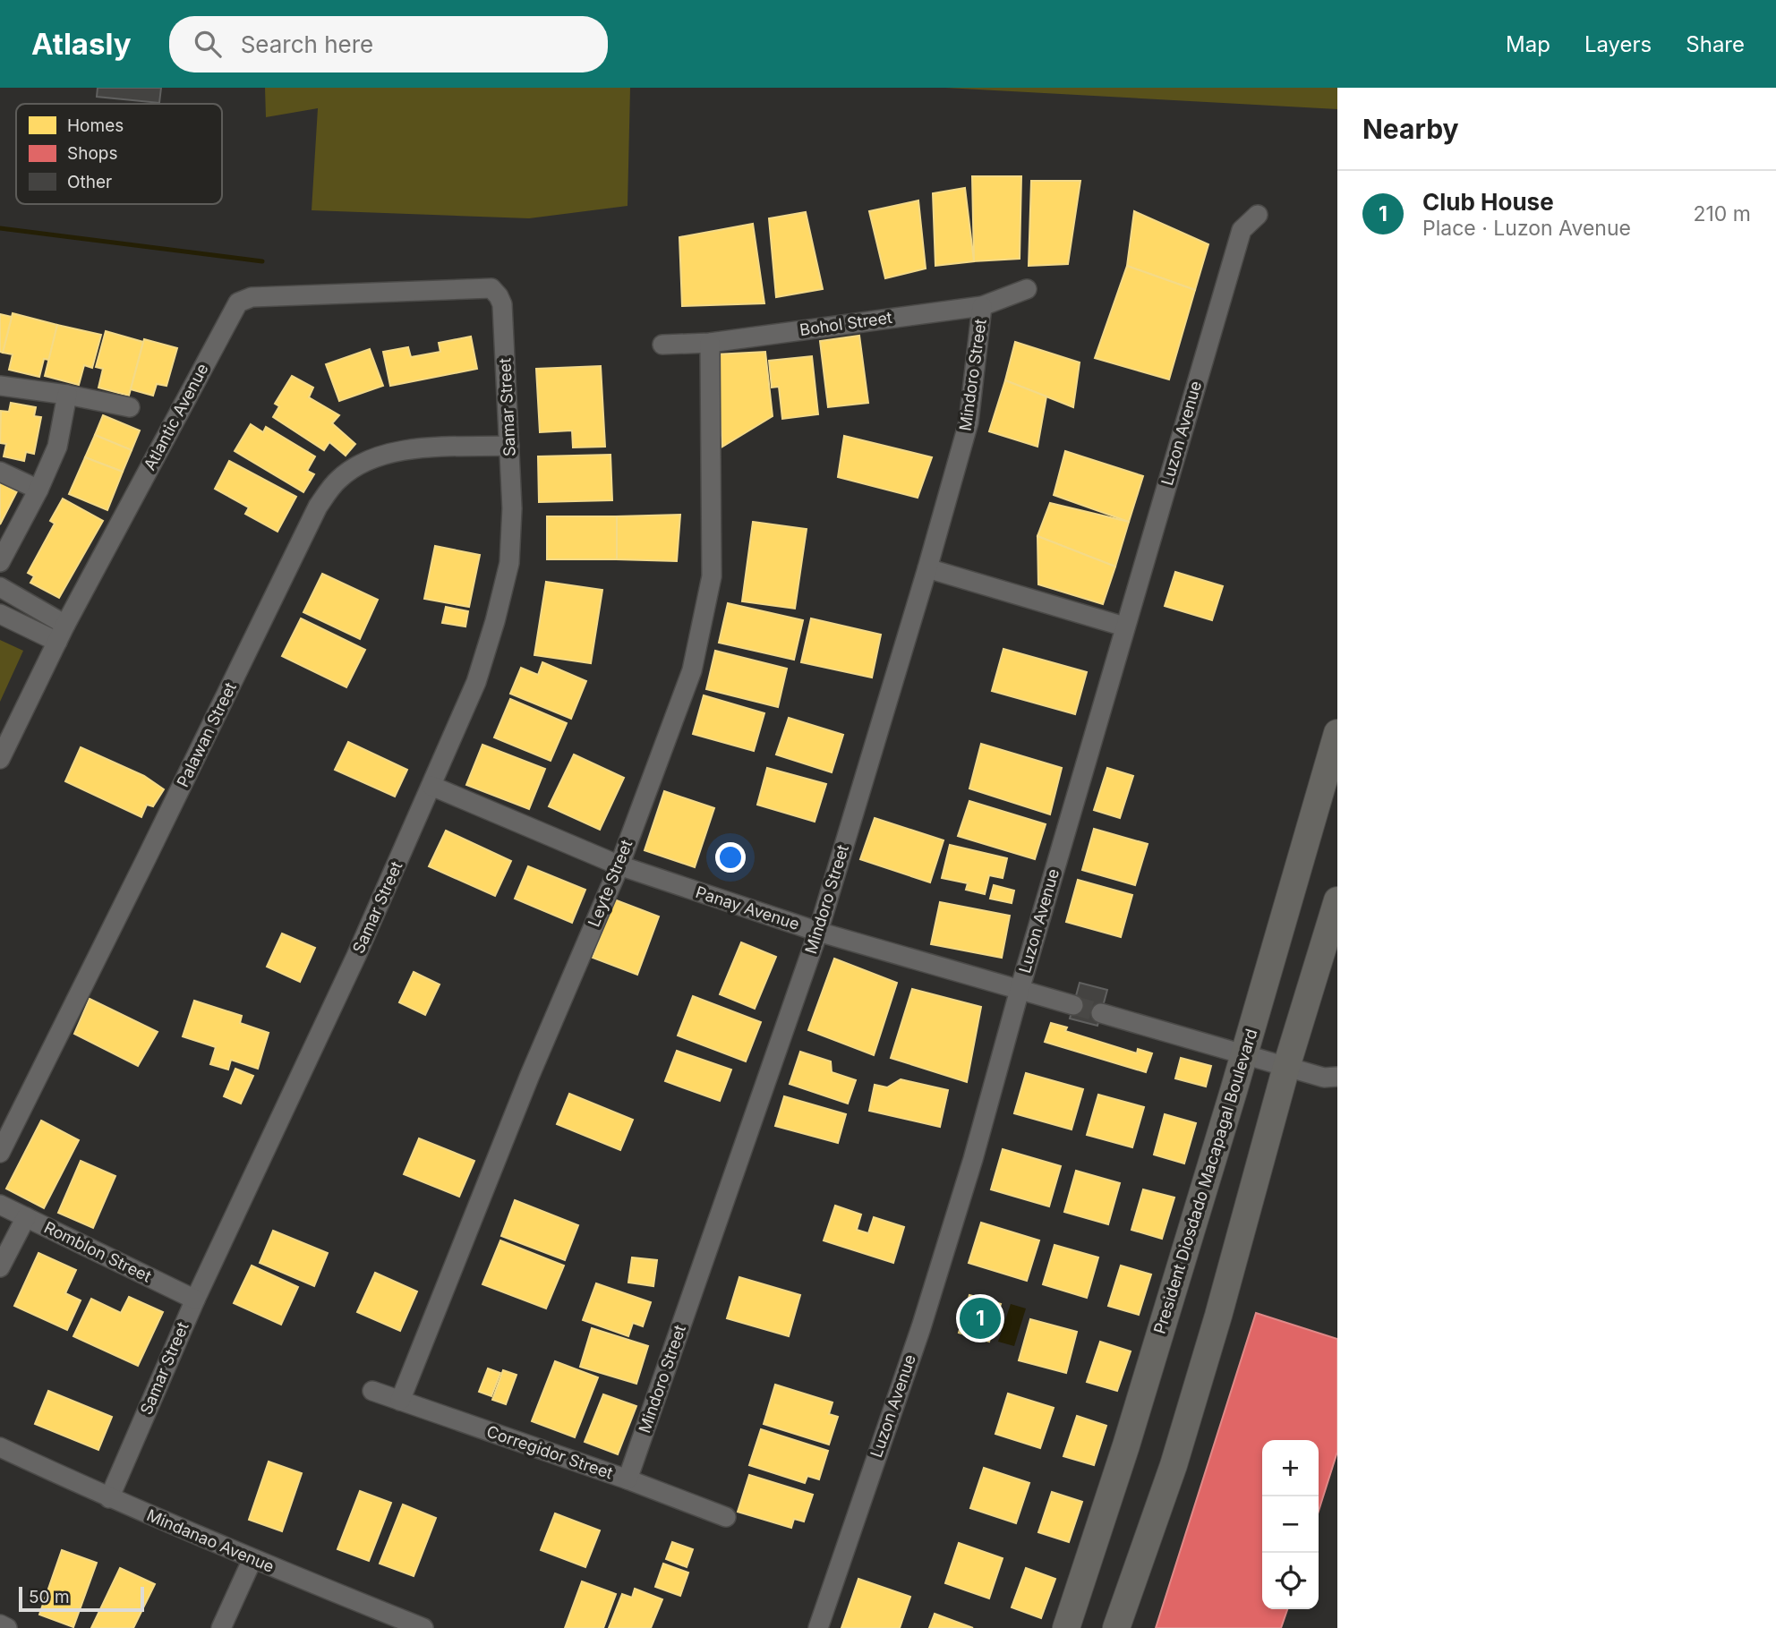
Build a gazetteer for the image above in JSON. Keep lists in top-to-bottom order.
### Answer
{
  "streets": {
    "main road": ["President Diosdado Macapagal Boulevard"],
    "street": [
      "Bohol Street",
      "Mindoro Street",
      "Samar Street",
      "Atlantic Avenue",
      "Luzon Avenue",
      "Palawan Street",
      "Leyte Street",
      "Panay Avenue",
      "Romblon Street",
      "Corregidor Street",
      "Mindanao Avenue"
    ]
  },
  "crossings": [
    ["Bohol Street", "Mindoro Street"],
    ["Bohol Street", "Leyte Street"],
    ["Mindoro Street", "Panay Avenue"],
    ["Mindoro Street", "Corregidor Street"],
    ["Samar Street", "Atlantic Avenue"],
    ["Samar Street", "Palawan Street"],
    ["Samar Street", "Panay Avenue"],
    ["Samar Street", "Romblon Street"],
    ["Samar Street", "Mindanao Avenue"],
    ["Luzon Avenue", "Panay Avenue"],
    ["Leyte Street", "Panay Avenue"],
    ["Leyte Street", "Corregidor Street"]
  ],
  "legend": ["Homes", "Shops", "Other"],
  "scale_bar": "50 m",
  "page": {
    "header": "Atlasly",
    "search": "Search here",
    "nav": ["Map", "Layers", "Share"],
    "heading": "Nearby",
    "list": [
      {
        "mark": "1",
        "name": "Club House",
        "note": "Place · Luzon Avenue",
        "value": "210 m"
      }
    ],
    "pins": "1",
    "map_buttons": ["+", "−"],
    "scale": "50 m"
  }
}
